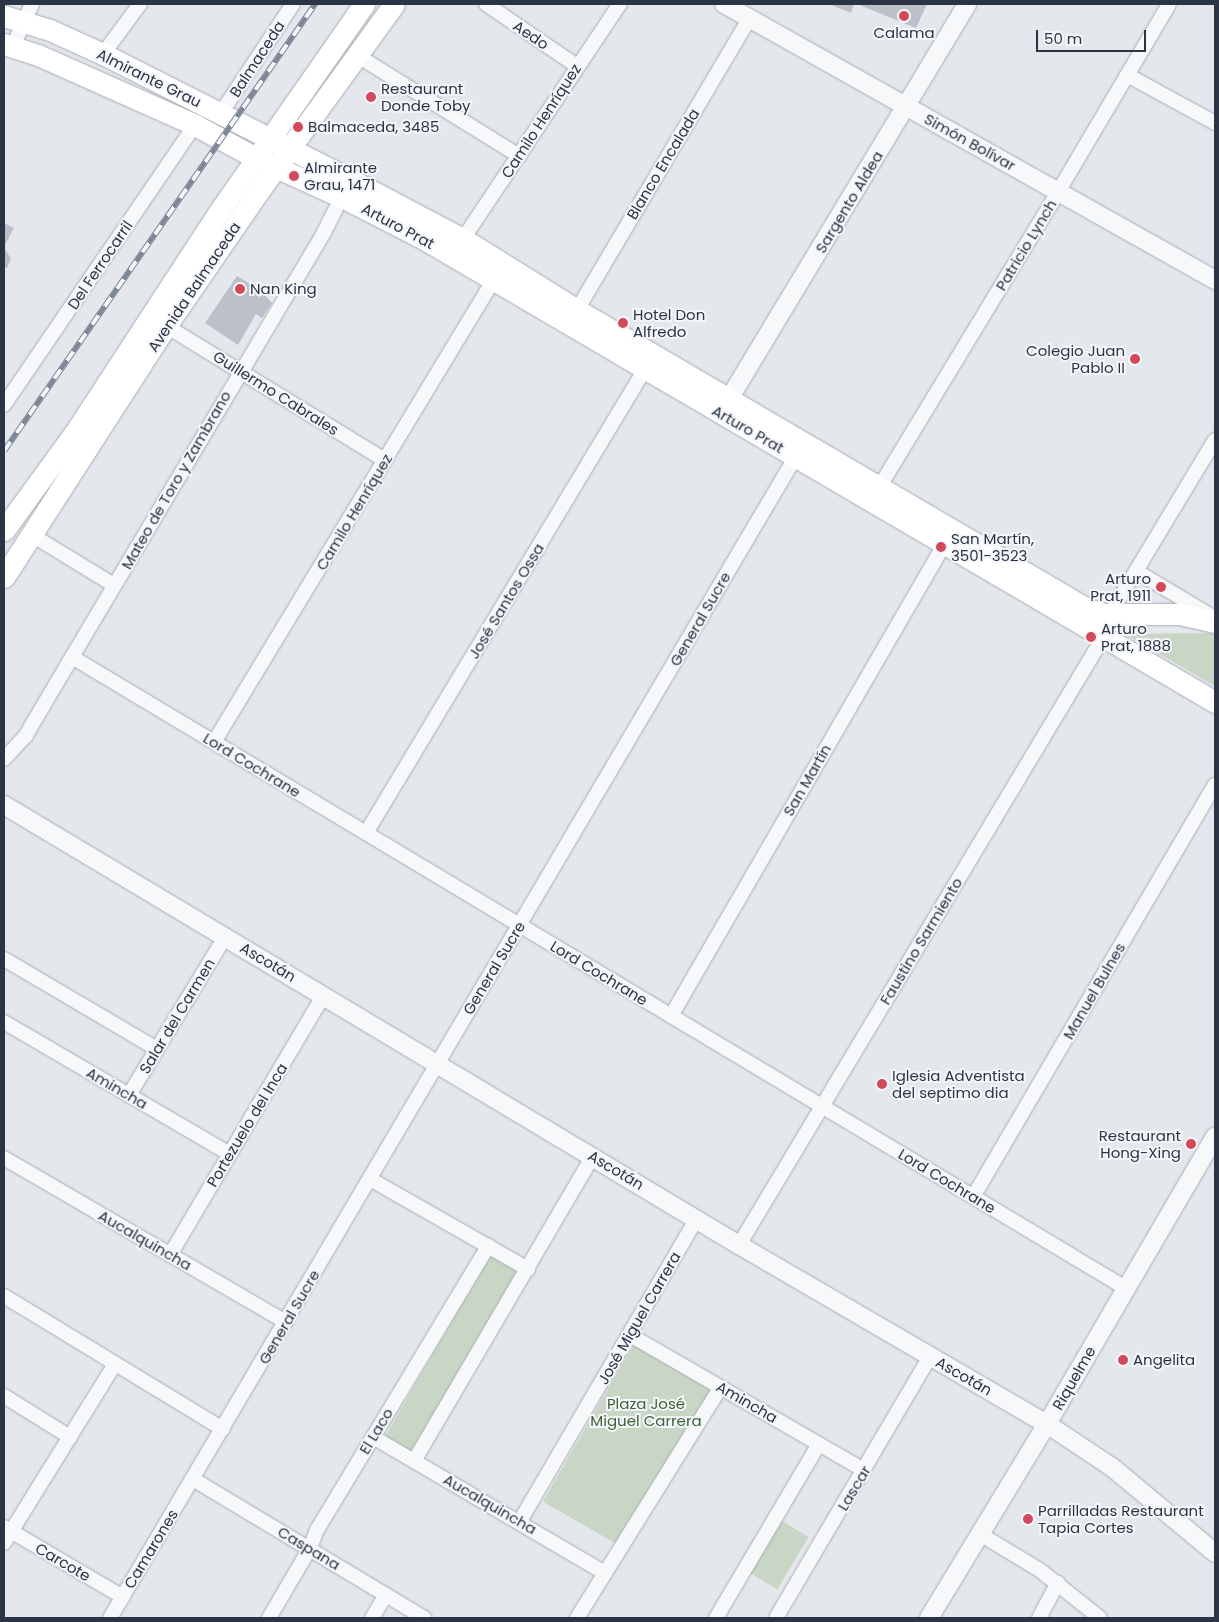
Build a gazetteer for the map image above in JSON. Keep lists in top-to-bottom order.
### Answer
{
  "streets": {
    "main road": ["Almirante Grau", "Arturo Prat", "Avenida Balmaceda"],
    "street": [
      "Aedo",
      "Balmaceda",
      "Camilo Henríquez",
      "Simón Bolívar",
      "Blanco Encalada",
      "Sargento Aldea",
      "Patricio Lynch",
      "Del Ferrocarril",
      "Guillermo Cabrales",
      "Mateo de Toro y Zambrano",
      "José Santos Ossa",
      "General Sucre",
      "Lord Cochrane",
      "San Martín",
      "Faustino Sarmiento",
      "Ascotán",
      "Manuel Bulnes",
      "Salar del Carmen",
      "Amincha",
      "Portezuelo del Inca",
      "Aucalquincha",
      "José Miguel Carrera",
      "Riquelme",
      "El Laco",
      "Lascar",
      "Caspana",
      "Camarones",
      "Carcote"
    ]
  },
  "crossings": [
    ["Aedo", "Camilo Henríquez"],
    ["Balmaceda", "Almirante Grau"],
    ["Almirante Grau", "Arturo Prat"],
    ["Almirante Grau", "Del Ferrocarril"],
    ["Almirante Grau", "Avenida Balmaceda"],
    ["Camilo Henríquez", "Arturo Prat"],
    ["Camilo Henríquez", "Guillermo Cabrales"],
    ["Camilo Henríquez", "Lord Cochrane"],
    ["Simón Bolívar", "Blanco Encalada"],
    ["Simón Bolívar", "Sargento Aldea"],
    ["Simón Bolívar", "Patricio Lynch"],
    ["Blanco Encalada", "Arturo Prat"],
    ["Sargento Aldea", "Arturo Prat"],
    ["Arturo Prat", "Patricio Lynch"],
    ["Arturo Prat", "Avenida Balmaceda"],
    ["Arturo Prat", "Mateo de Toro y Zambrano"],
    ["Arturo Prat", "José Santos Ossa"],
    ["Arturo Prat", "General Sucre"],
    ["Arturo Prat", "San Martín"],
    ["Arturo Prat", "Faustino Sarmiento"],
    ["Avenida Balmaceda", "Guillermo Cabrales"],
    ["Guillermo Cabrales", "Mateo de Toro y Zambrano"],
    ["Mateo de Toro y Zambrano", "Lord Cochrane"],
    ["José Santos Ossa", "Lord Cochrane"],
    ["General Sucre", "Lord Cochrane"],
    ["General Sucre", "Ascotán"],
    ["General Sucre", "Aucalquincha"],
    ["General Sucre", "Caspana"],
    ["General Sucre", "Camarones"],
    ["Lord Cochrane", "San Martín"],
    ["Lord Cochrane", "Faustino Sarmiento"],
    ["Lord Cochrane", "Manuel Bulnes"],
    ["Lord Cochrane", "Riquelme"],
    ["Faustino Sarmiento", "Ascotán"],
    ["Ascotán", "Salar del Carmen"],
    ["Ascotán", "Portezuelo del Inca"],
    ["Ascotán", "José Miguel Carrera"],
    ["Ascotán", "Riquelme"],
    ["Ascotán", "Lascar"],
    ["Salar del Carmen", "Amincha"],
    ["Amincha", "Portezuelo del Inca"],
    ["Amincha", "José Miguel Carrera"],
    ["Amincha", "Lascar"],
    ["Portezuelo del Inca", "Aucalquincha"],
    ["Aucalquincha", "José Miguel Carrera"],
    ["Aucalquincha", "El Laco"],
    ["El Laco", "Caspana"],
    ["Caspana", "Camarones"],
    ["Camarones", "Carcote"]
  ],
  "parks": ["Plaza José Miguel Carrera"],
  "places": [
    "Calama",
    "Restaurant Donde Toby",
    "Balmaceda, 3485",
    "Almirante Grau, 1471",
    "Nan King",
    "Hotel Don Alfredo",
    "Colegio Juan Pablo II",
    "San Martín, 3501-3523",
    "Arturo Prat, 1911",
    "Arturo Prat, 1888",
    "Iglesia Adventista del septimo dia",
    "Restaurant Hong-Xing",
    "Angelita",
    "Parrilladas Restaurant Tapia Cortes"
  ],
  "scale_bar": "50 m"
}
